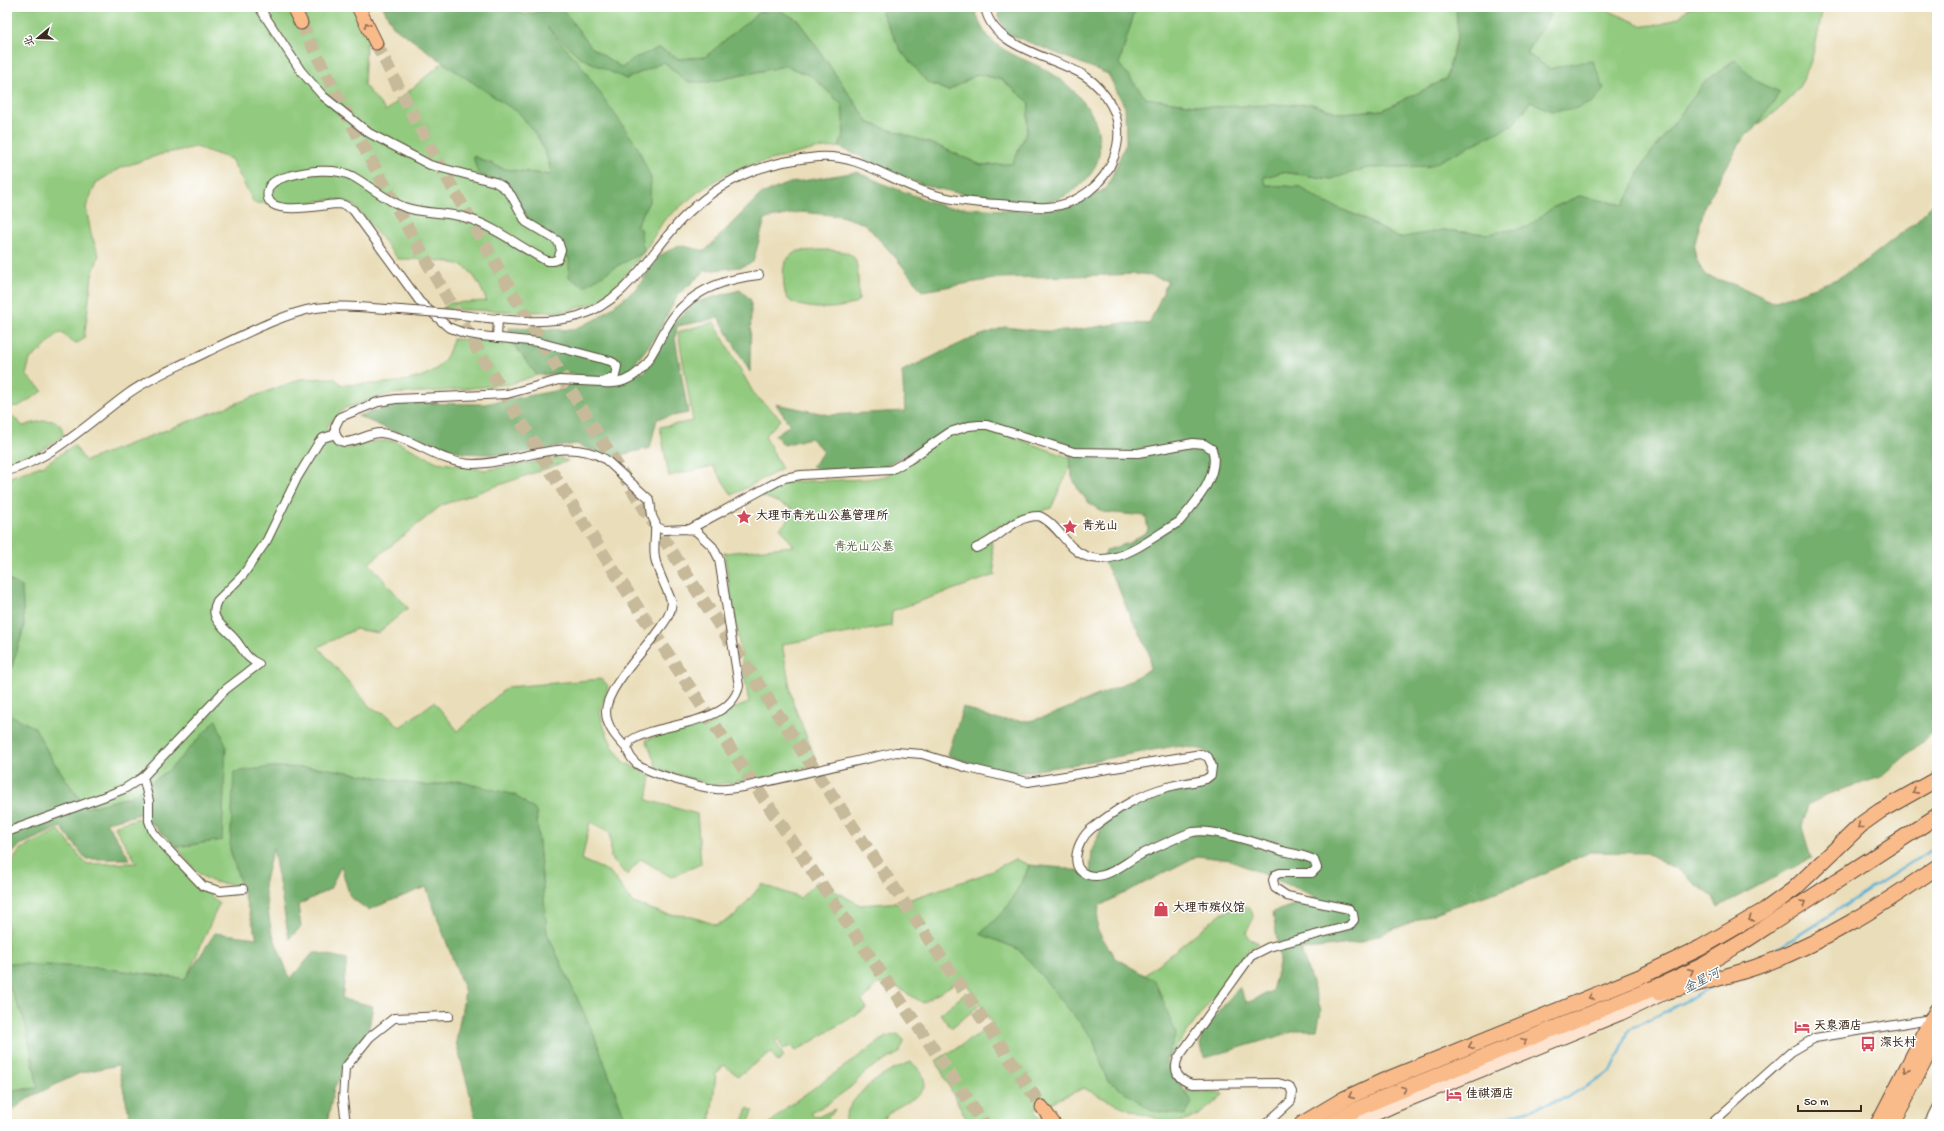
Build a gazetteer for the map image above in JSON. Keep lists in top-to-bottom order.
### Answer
{
  "water": ["金星河"],
  "parks": ["青光山公墓"],
  "places": {
    "place": ["大理市青光山公墓管理所", "青光山"],
    "shop": ["大理市殡仪馆"],
    "hotel": ["天泉酒店", "佳祺酒店"],
    "bus stop": ["深长村"]
  },
  "scale_bar": "50 m",
  "north": "left"
}
